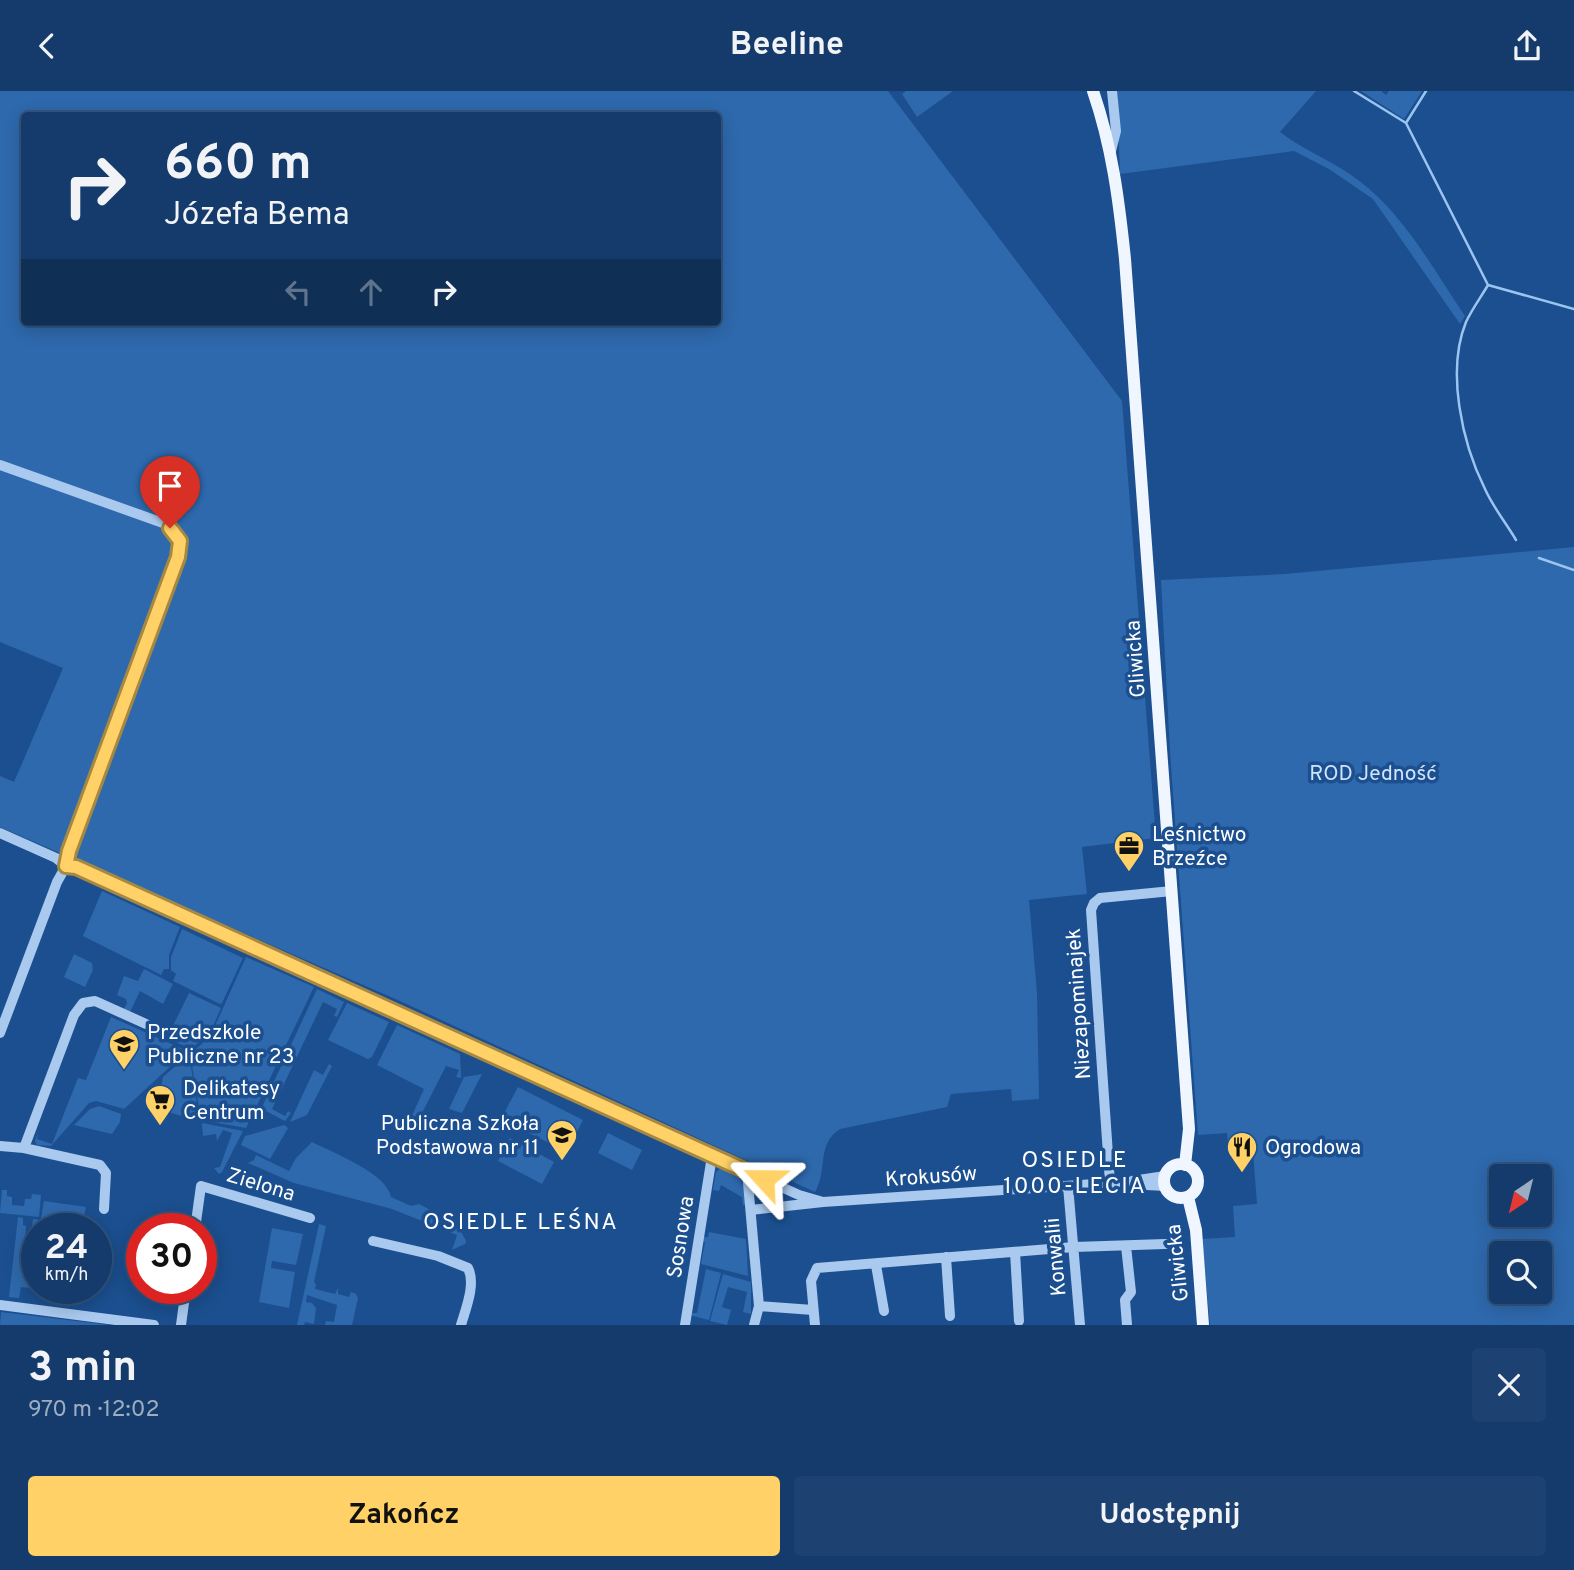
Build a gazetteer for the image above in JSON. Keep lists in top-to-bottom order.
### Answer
{
  "streets": {
    "main road": ["Gliwicka"],
    "street": [
      "Niezapominajek",
      "Krokusów",
      "Zielona",
      "Sosnowa",
      "Konwalii"
    ]
  },
  "crossings": [
    ["Gliwicka", "Niezapominajek"],
    ["Gliwicka", "Krokusów"],
    ["Niezapominajek", "Krokusów"],
    ["Krokusów", "Konwalii"]
  ],
  "districts": ["OSIEDLE 1000-LECIA", "OSIEDLE LEŚNA"],
  "parks": ["ROD Jedność"],
  "places": {
    "office": ["Leśnictwo Brzeźce"],
    "school or university": ["Przedszkole Publiczne nr 23", "Publiczna Szkoła Podstawowa nr 11"],
    "supermarket": ["Delikatesy Centrum"],
    "restaurant": ["Ogrodowa"]
  },
  "north": "bottom left",
  "page": {
    "header": "Beeline",
    "turn": ["660 m", "Józefa Bema"],
    "speed": "24 km/h",
    "limit": "30",
    "heading": ["3 min", "970 m · 12:02"],
    "buttons": ["Zakończ", "Udostępnij"]
  }
}
